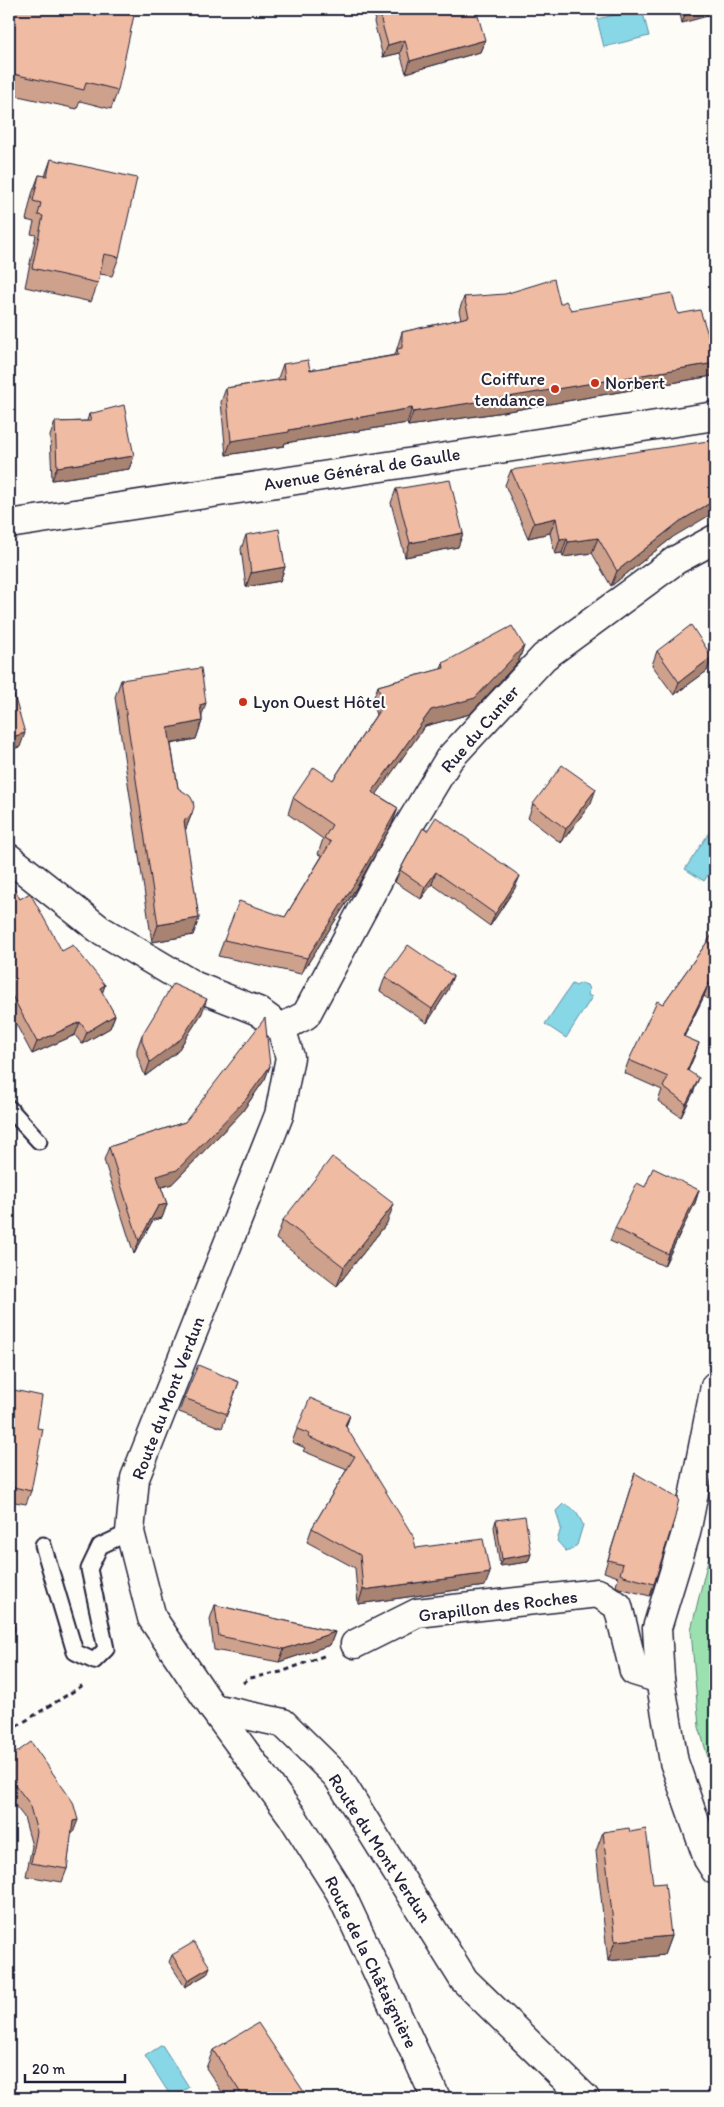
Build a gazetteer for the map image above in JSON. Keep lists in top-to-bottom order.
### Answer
{
  "streets": {
    "street": [
      "Avenue Général de Gaulle",
      "Rue du Cunier",
      "Route du Mont Verdun",
      "Grapillon des Roches",
      "Route de la Châtaignière"
    ]
  },
  "crossings": [
    ["Rue du Cunier", "Route du Mont Verdun"],
    ["Route du Mont Verdun", "Route de la Châtaignière"]
  ],
  "places": ["Norbert", "Coiffure tendance", "Lyon Ouest Hôtel"],
  "scale_bar": "20 m"
}
